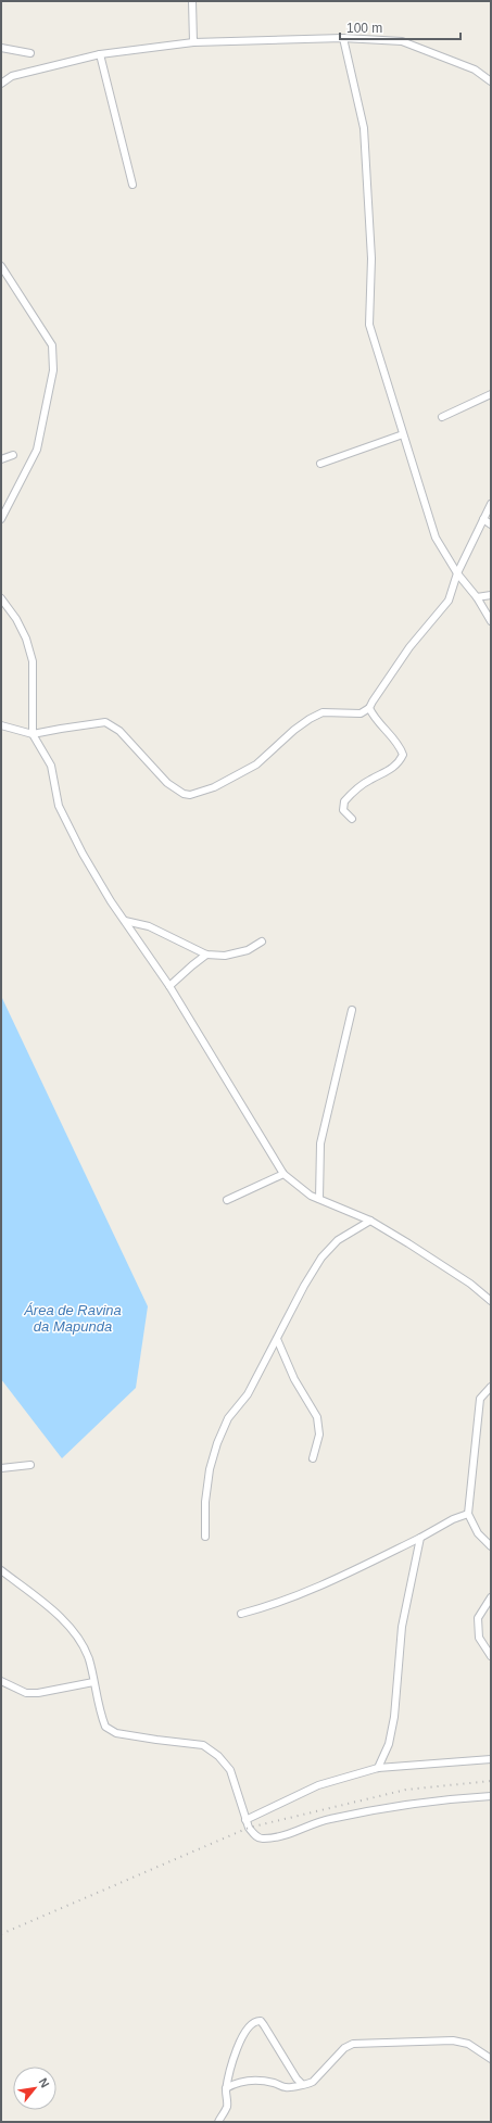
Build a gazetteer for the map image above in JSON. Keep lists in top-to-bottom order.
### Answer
{
  "water": ["Área de Ravina da Mapunda"],
  "scale_bar": "100 m",
  "north": "top right"
}
